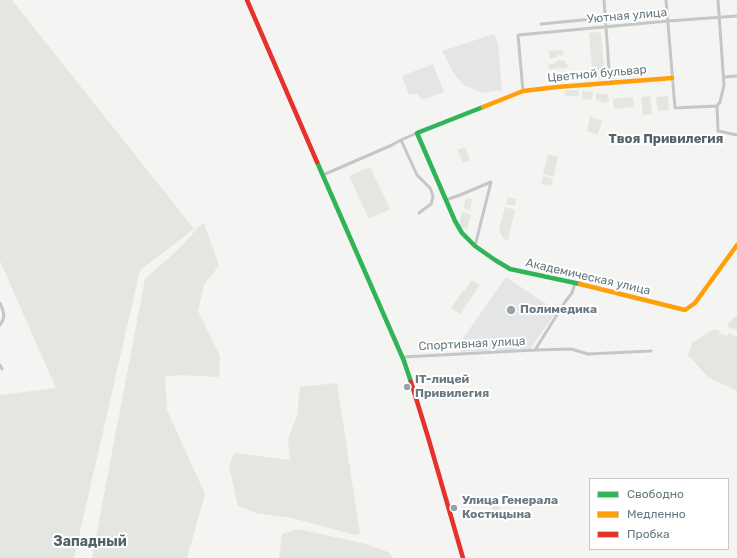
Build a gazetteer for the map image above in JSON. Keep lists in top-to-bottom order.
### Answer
{
  "streets": {
    "street": [
      "Уютная улица",
      "Цветной бульвар",
      "Академическая улица",
      "Спортивная улица"
    ]
  },
  "crossings": [
    ["Уютная улица", "Цветной бульвар"],
    ["Цветной бульвар", "Академическая улица"],
    ["Академическая улица", "Спортивная улица"]
  ],
  "districts": ["Твоя Привилегия", "Западный"],
  "places": ["Полимедика", "IT-лицей Привилегия", "Улица Генерала Костицына"],
  "legend": ["Свободно", "Медленно", "Пробка"]
}
